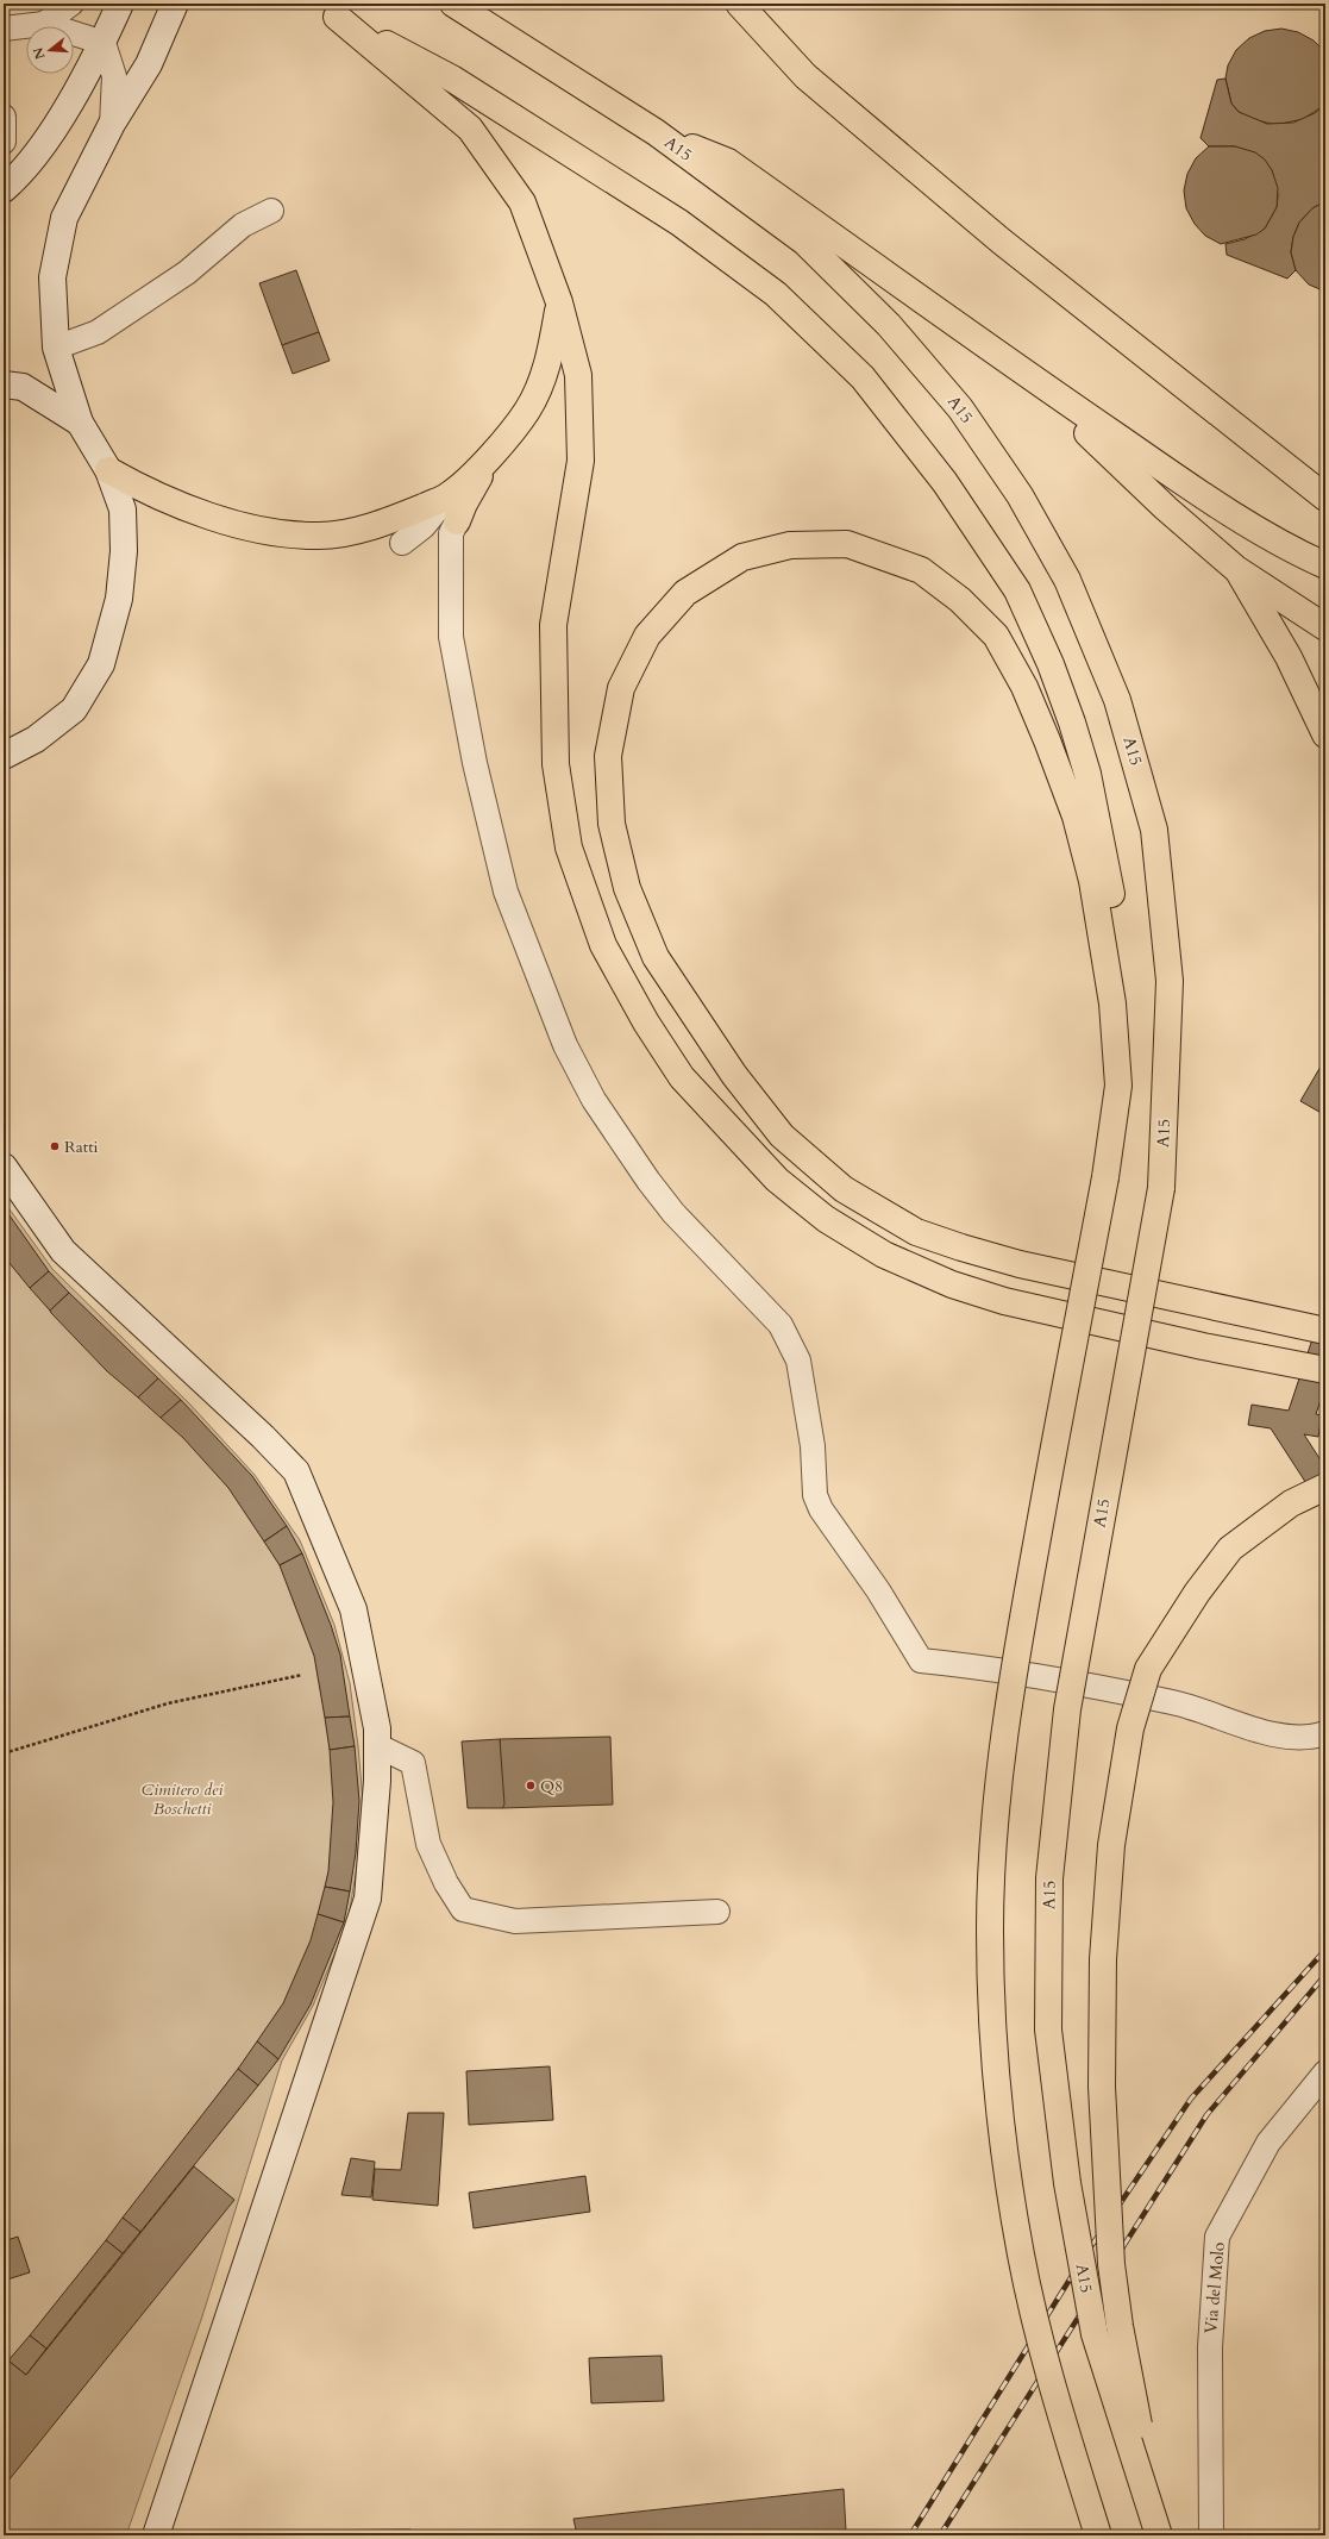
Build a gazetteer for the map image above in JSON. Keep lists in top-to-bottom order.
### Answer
{
  "streets": {
    "highway": ["A15"],
    "lane": ["Via del Molo"]
  },
  "parks": ["Cimitero dei Boschetti"],
  "places": ["Ratti", "Q8"],
  "north": "left"
}
